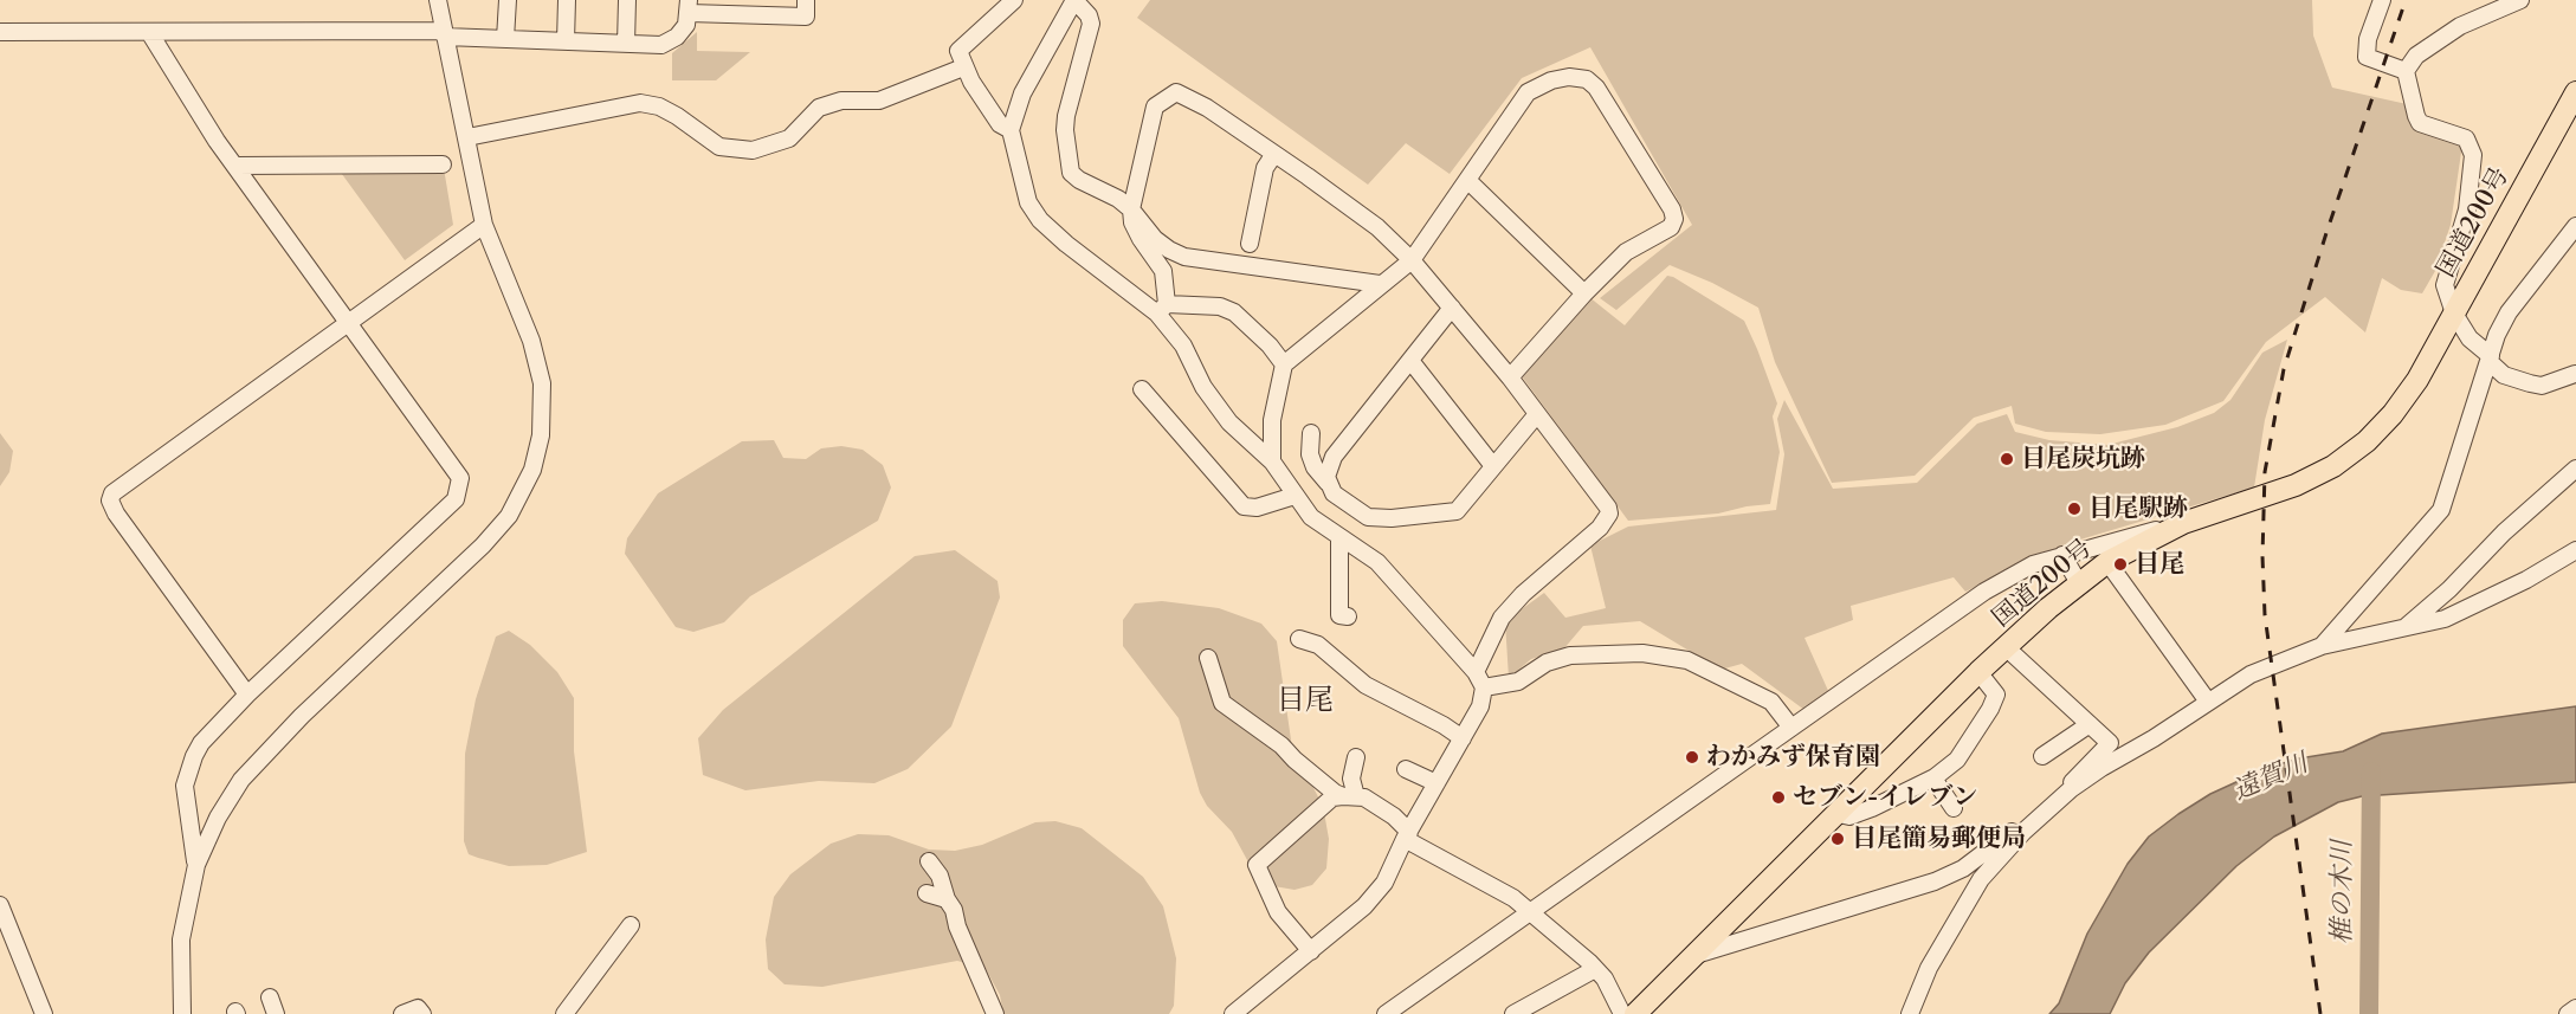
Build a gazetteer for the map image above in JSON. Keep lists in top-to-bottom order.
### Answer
{
  "streets": {
    "highway": ["国道200号"]
  },
  "districts": ["目尾"],
  "water": ["遠賀川", "椎の木川"],
  "places": [
    "目尾炭坑跡",
    "目尾駅跡",
    "目尾",
    "わかみず保育園",
    "セブン-イレブン",
    "目尾簡易郵便局"
  ]
}
